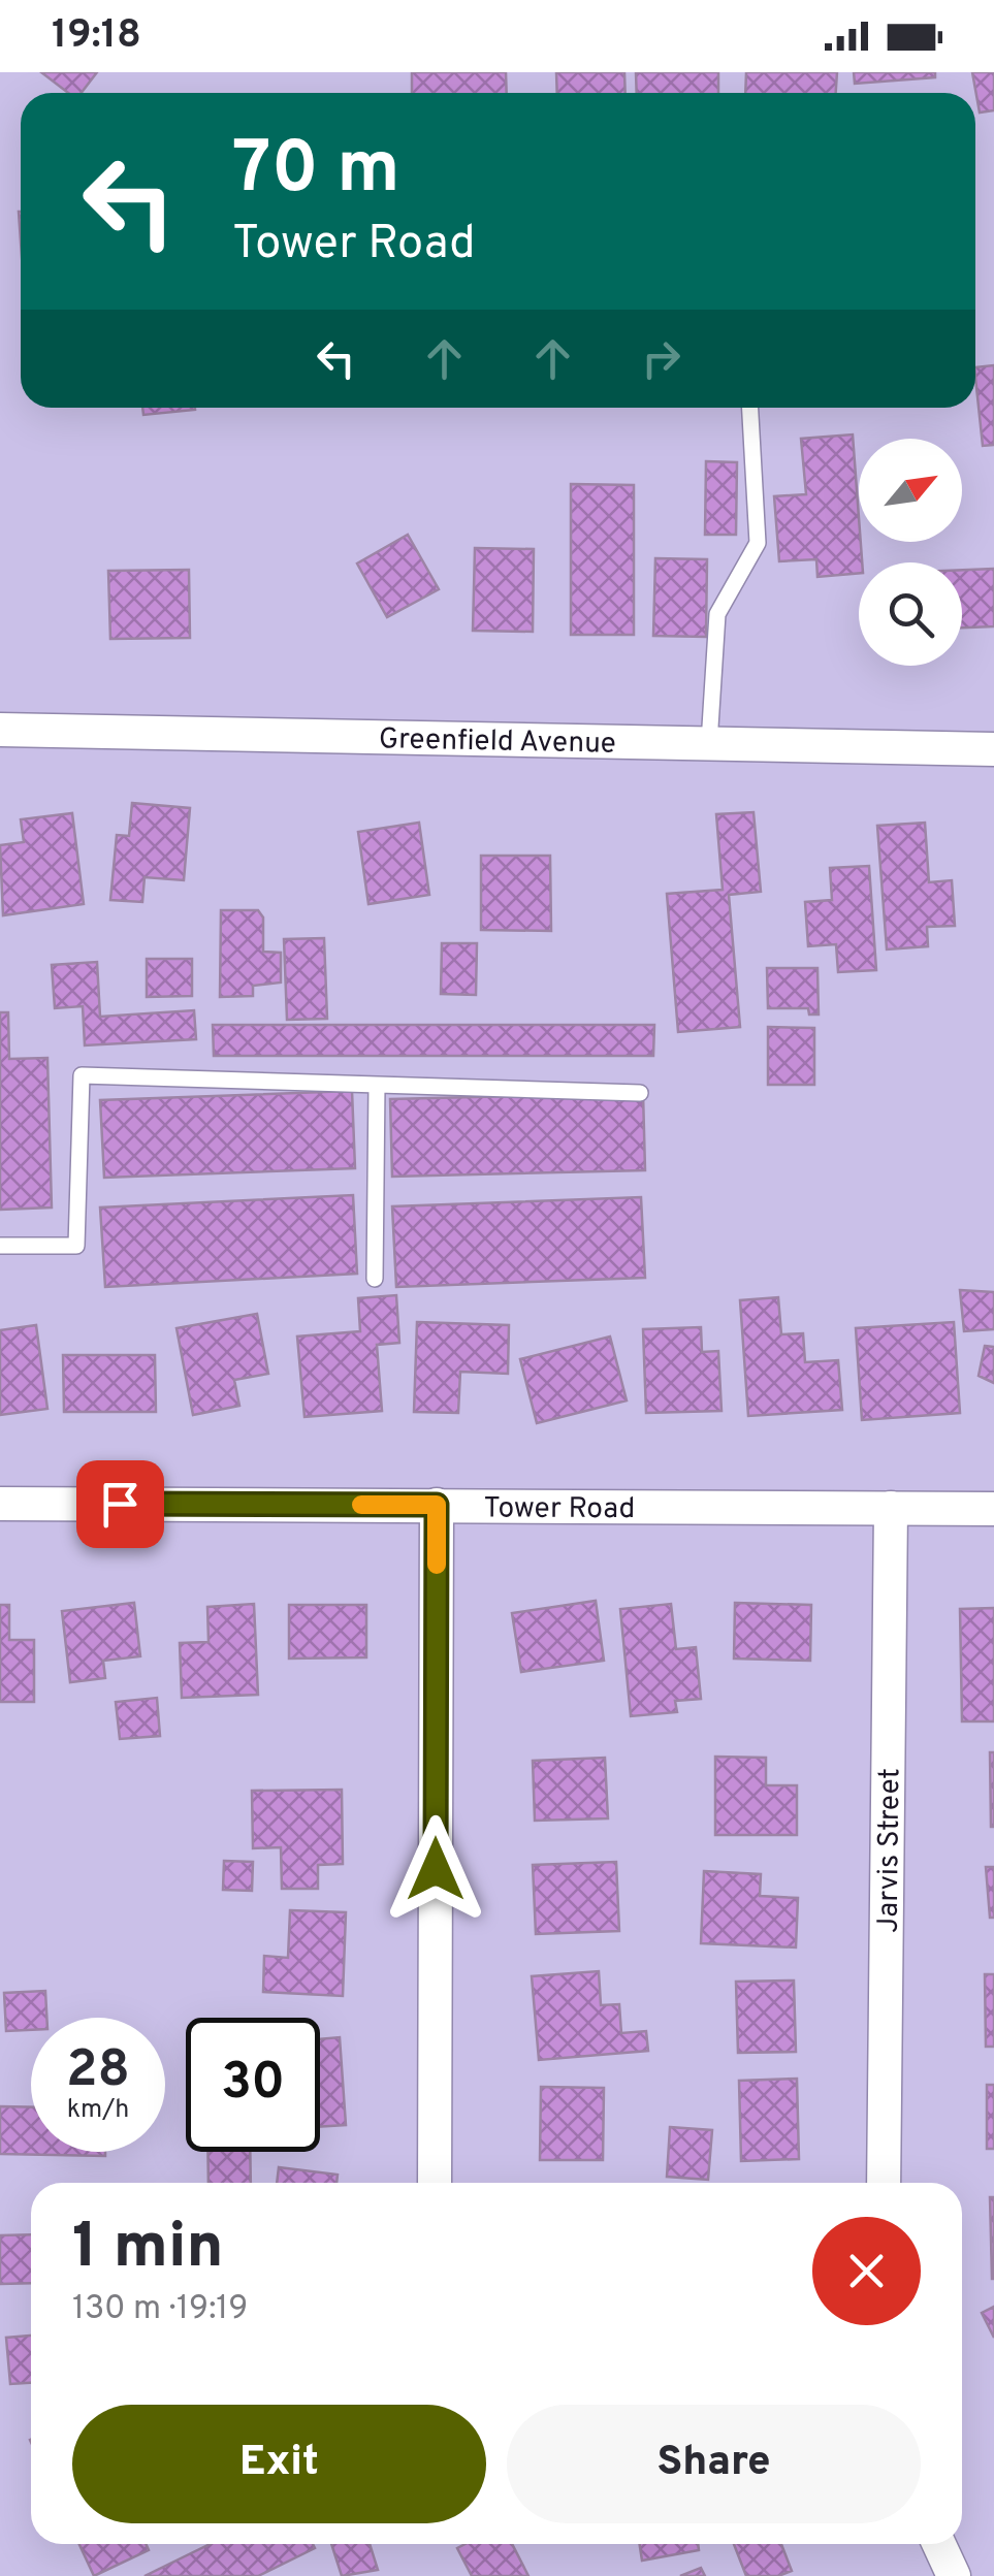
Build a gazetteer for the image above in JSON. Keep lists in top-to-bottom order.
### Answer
{
  "streets": {
    "street": ["Greenfield Avenue", "Tower Road", "Jarvis Street"]
  },
  "crossings": [
    ["Tower Road", "Jarvis Street"]
  ],
  "north": "top right",
  "page": {
    "status": "19:18",
    "turn": ["70 m", "Tower Road"],
    "speed": "28 km/h",
    "limit": "30",
    "heading": ["1 min", "130 m · 19:19"],
    "buttons": ["Exit", "Share"]
  }
}
